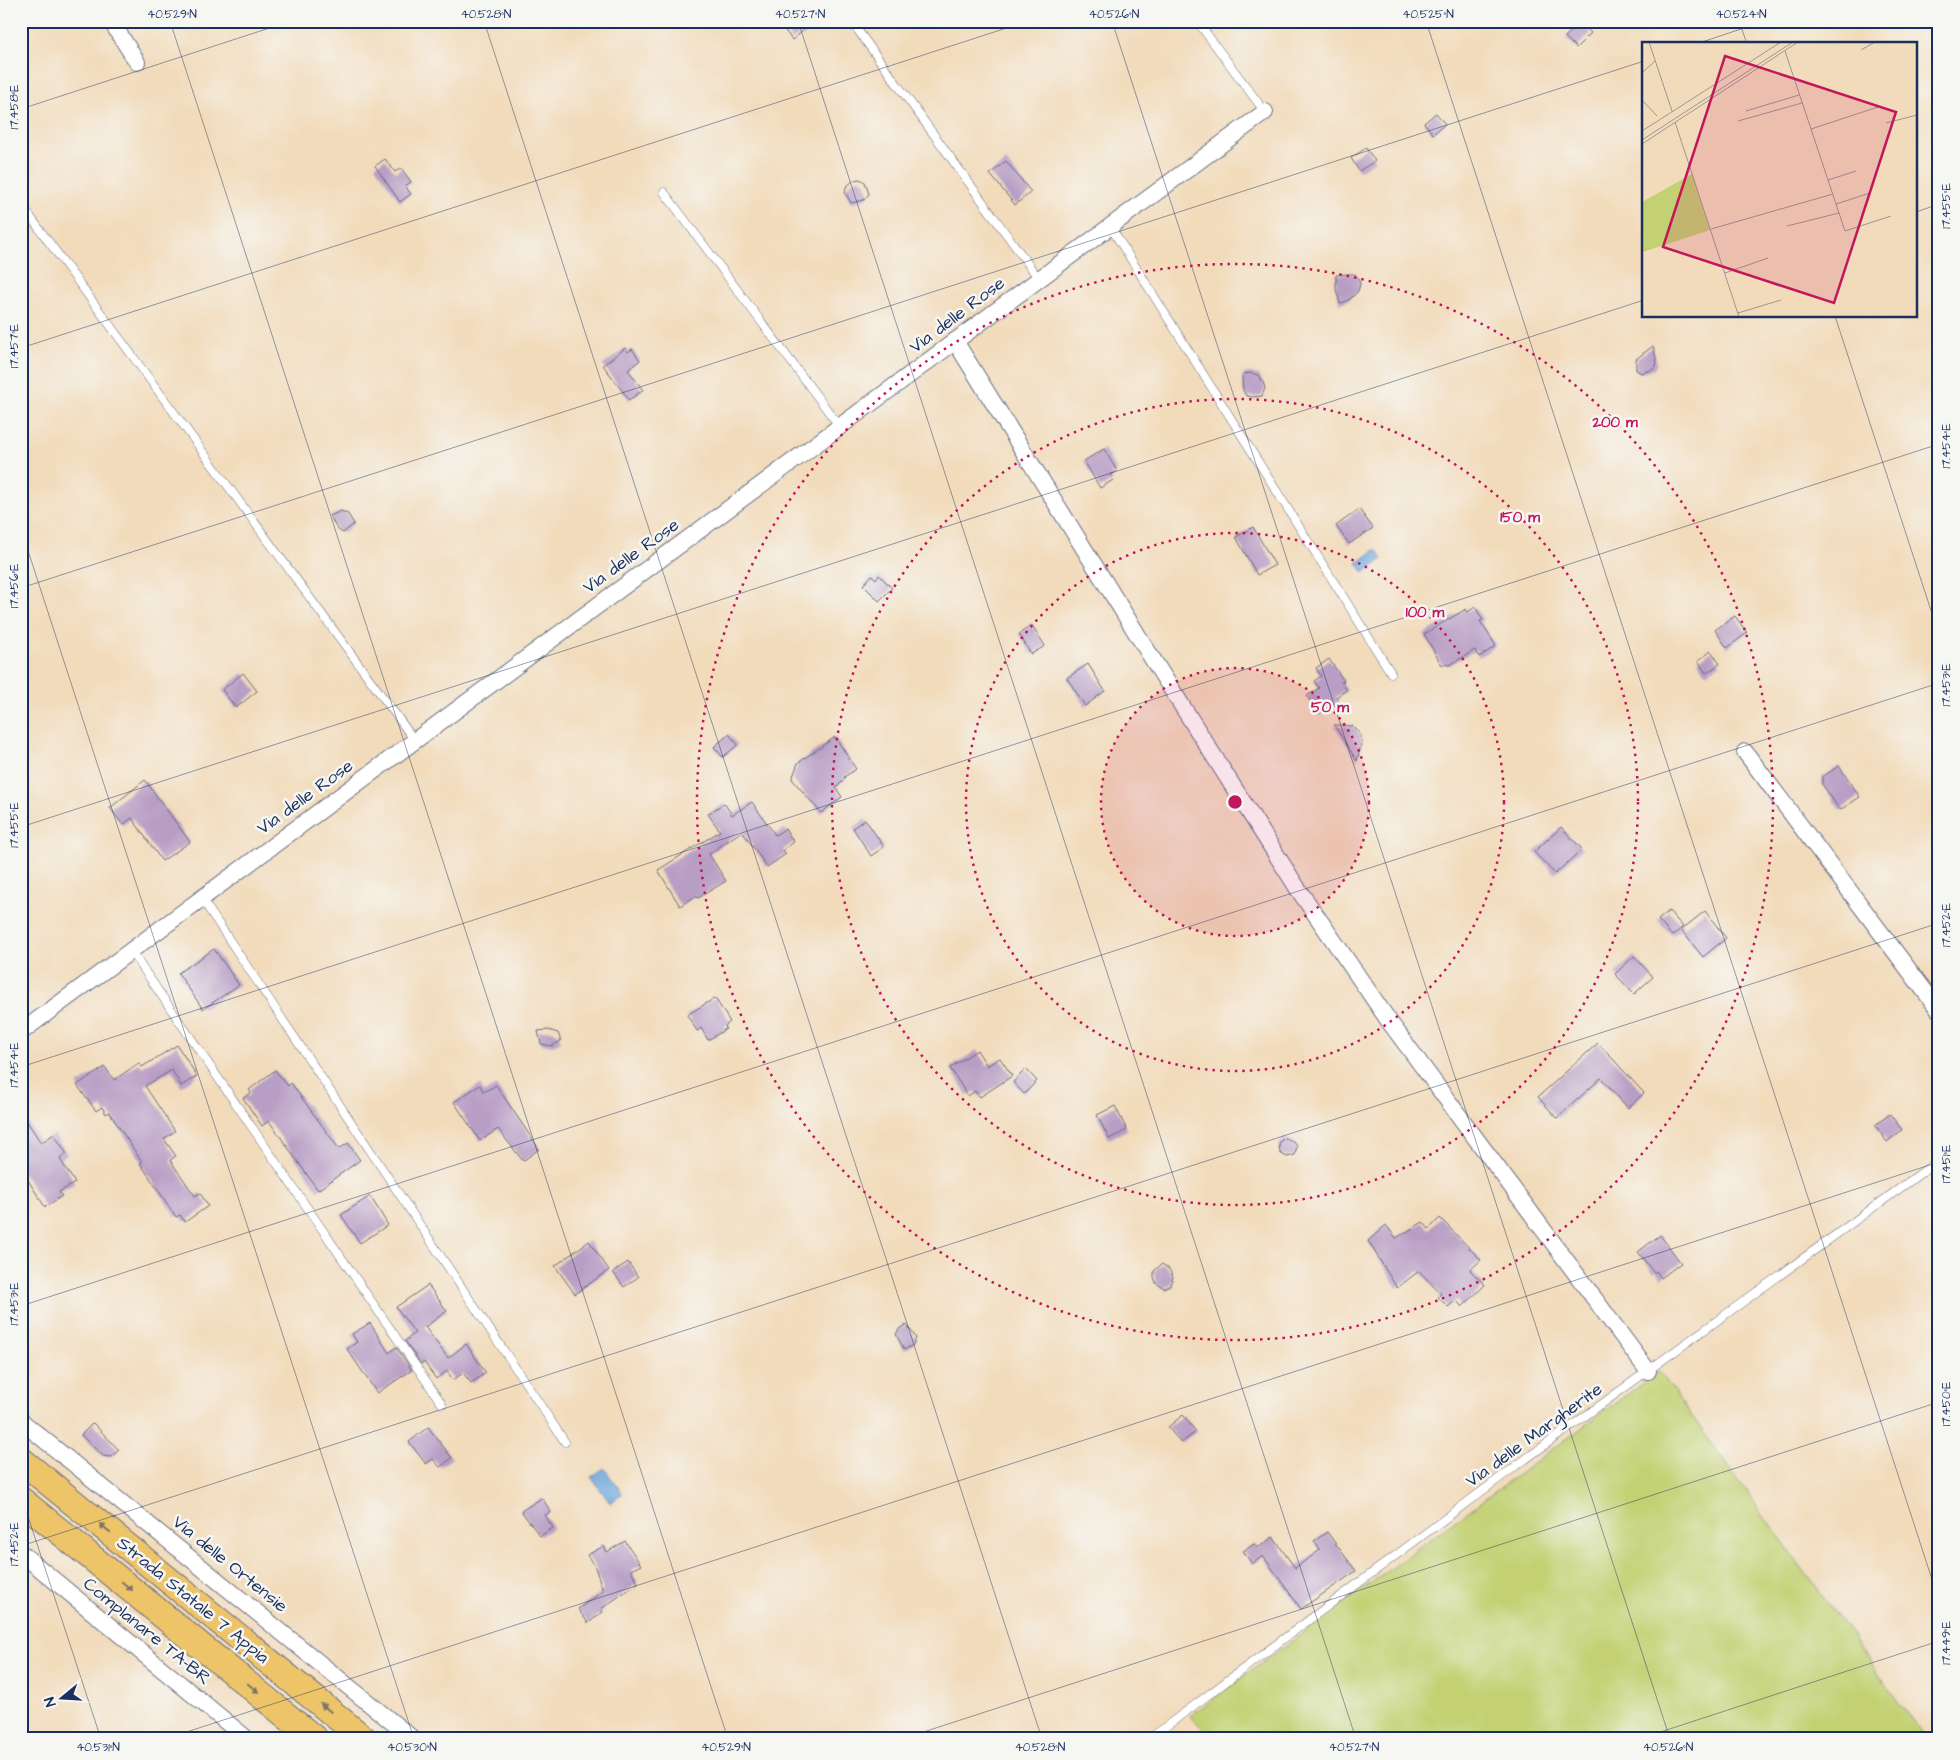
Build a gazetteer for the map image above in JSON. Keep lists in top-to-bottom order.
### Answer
{
  "streets": {
    "highway": ["Strada Statale 7 Appia"],
    "street": ["Via delle Rose", "Via delle Ortensie", "Complanare TA-BR"],
    "lane": ["Via delle Margherite"]
  },
  "north": "left",
  "coordinates": [
    "40.529°N",
    "40.528°N",
    "40.527°N",
    "40.526°N",
    "40.525°N",
    "40.524°N",
    "17.458°E",
    "17.455°E",
    "17.457°E",
    "17.454°E",
    "17.456°E",
    "17.453°E",
    "17.452°E",
    "17.451°E",
    "17.450°E",
    "17.449°E",
    "40.531°N",
    "40.530°N"
  ],
  "rings": [
    "200 m",
    "150 m",
    "100 m",
    "50 m"
  ]
}
